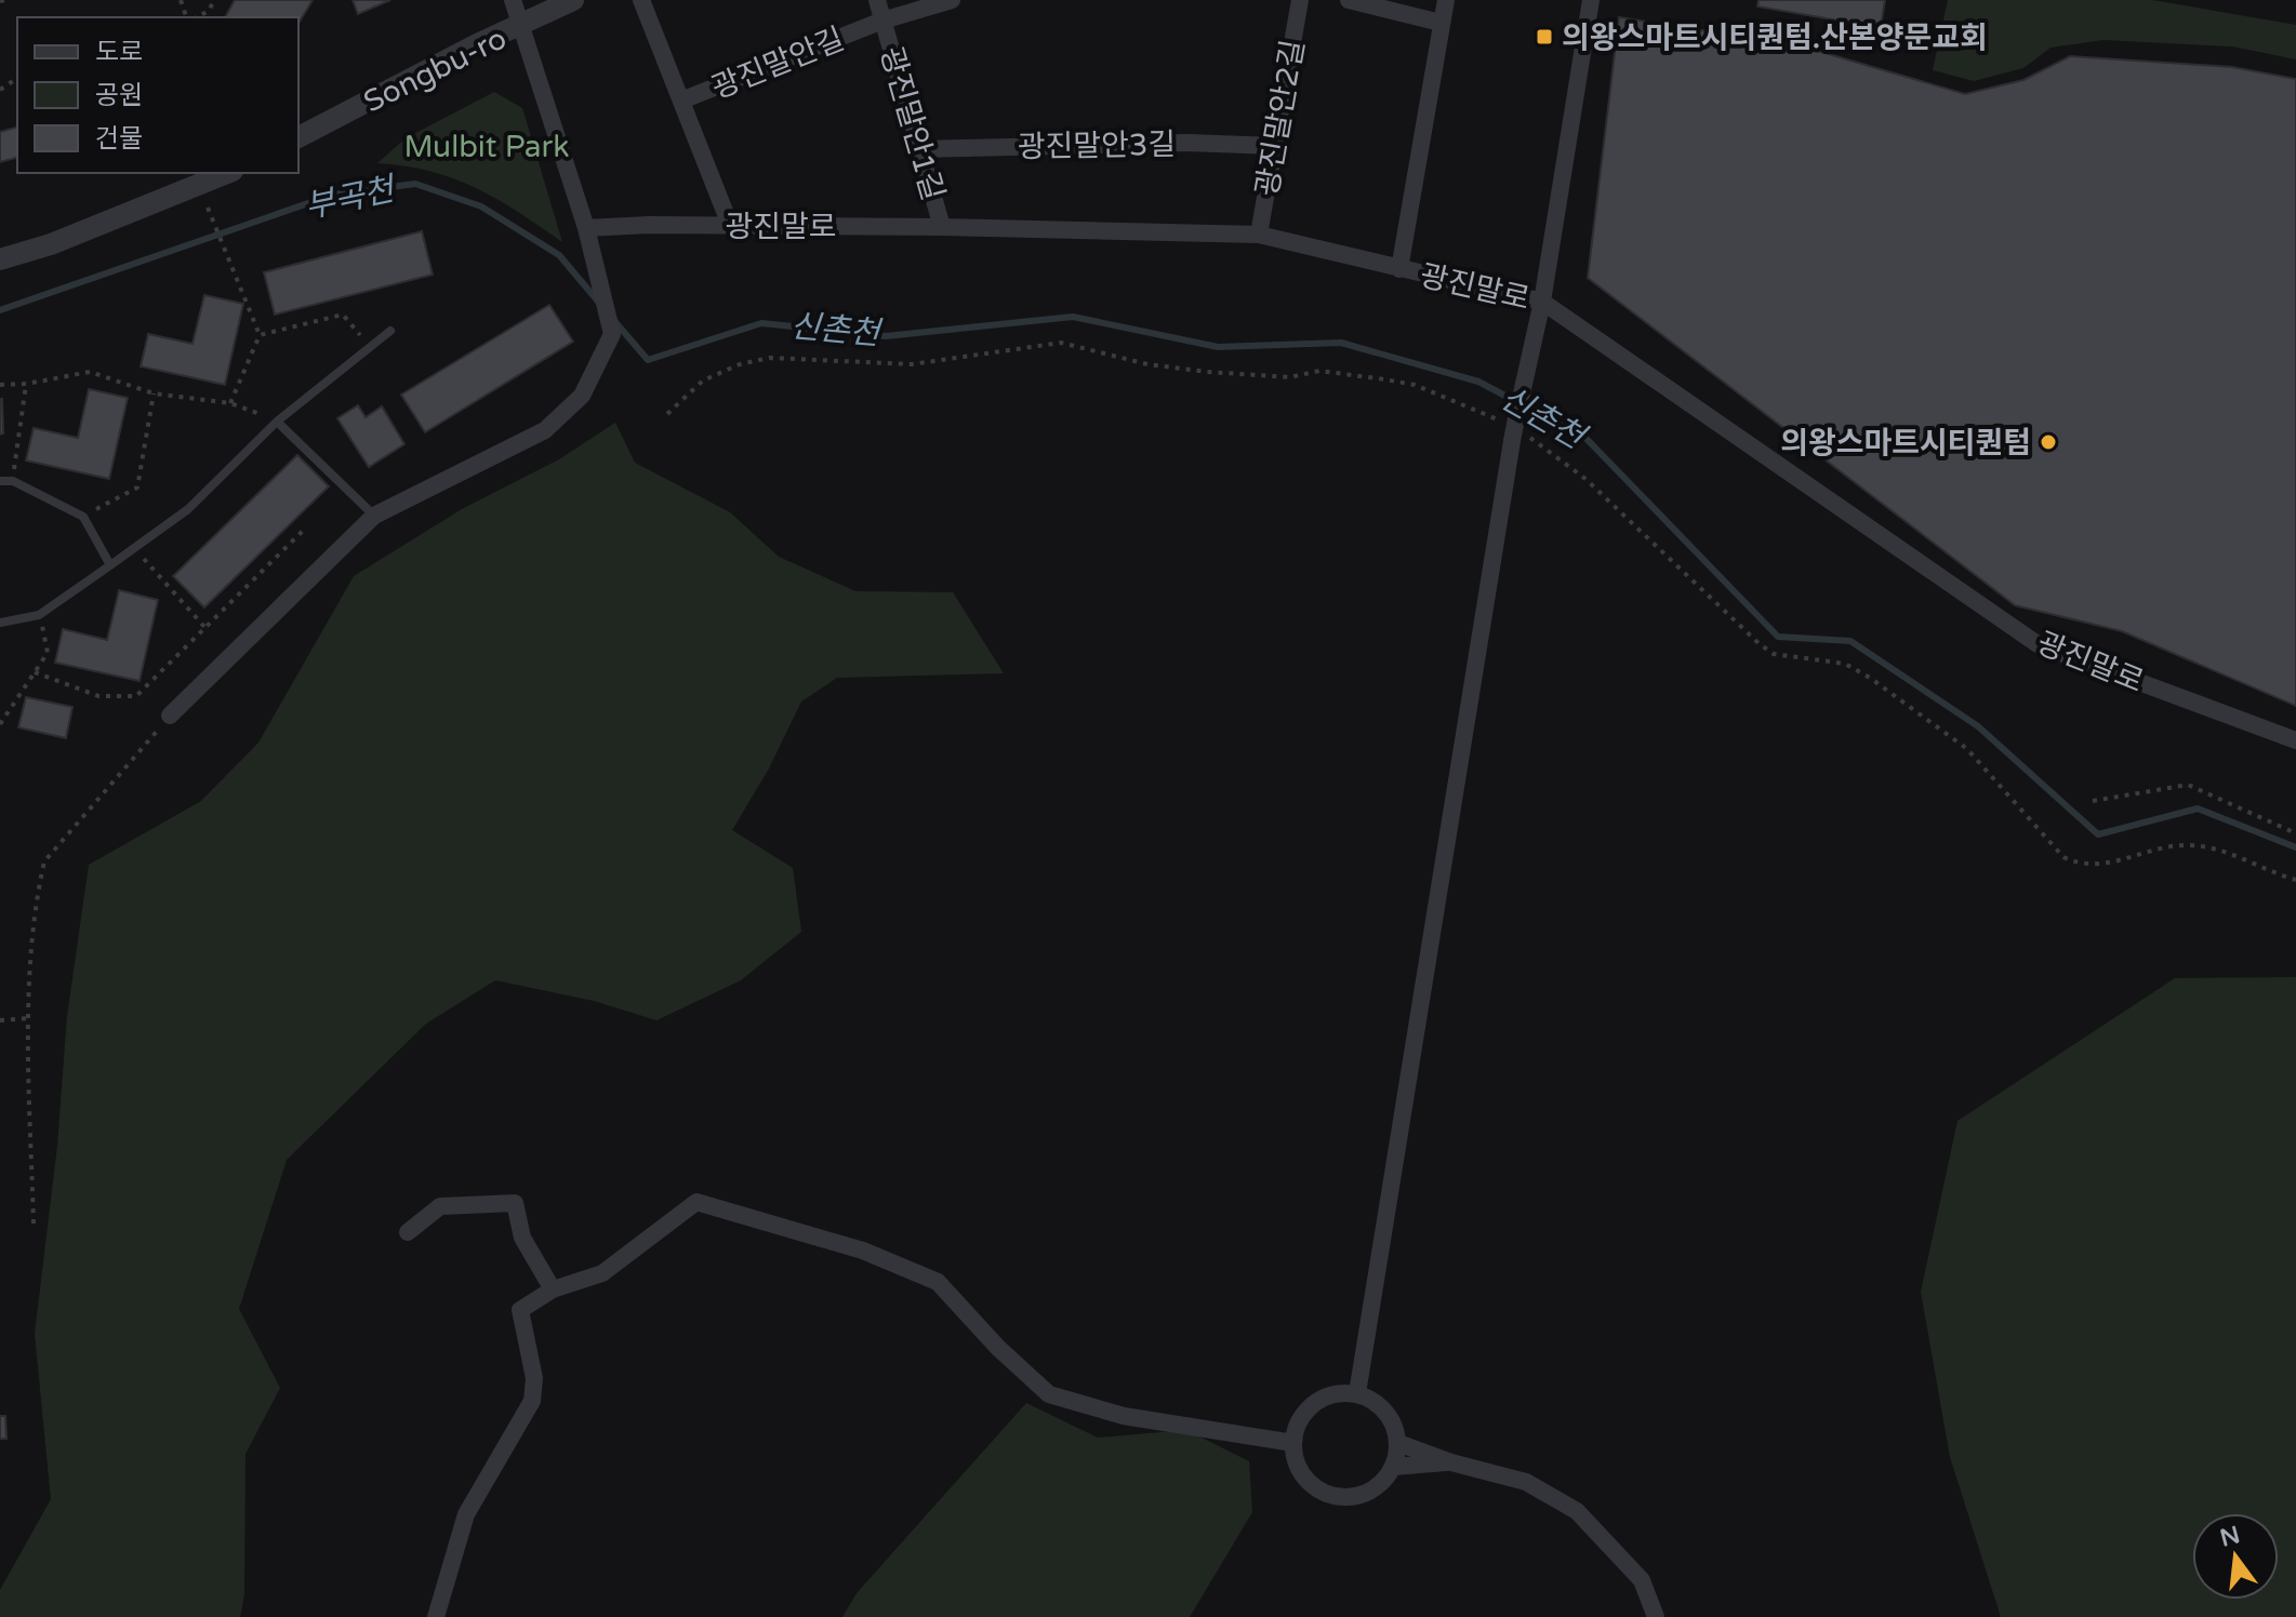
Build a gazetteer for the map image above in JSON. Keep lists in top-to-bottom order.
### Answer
{
  "streets": {
    "street": [
      "광진말안길",
      "Songbu-ro",
      "광진말안2길",
      "광진말안1길",
      "광진말안3길",
      "광진말로"
    ]
  },
  "crossings": [
    ["광진말안길", "광진말안1길"],
    ["광진말안길", "광진말로"],
    ["광진말안2길", "광진말안3길"],
    ["광진말안2길", "광진말로"],
    ["광진말안1길", "광진말안3길"],
    ["광진말안1길", "광진말로"]
  ],
  "water": ["부곡천", "신촌천"],
  "parks": ["Mulbit Park"],
  "places": {
    "transit": ["의왕스마트시티퀀텀.산본양문교회"],
    "other": ["의왕스마트시티퀀텀"]
  },
  "legend": ["도로", "공원", "건물"],
  "north": "top"
}
